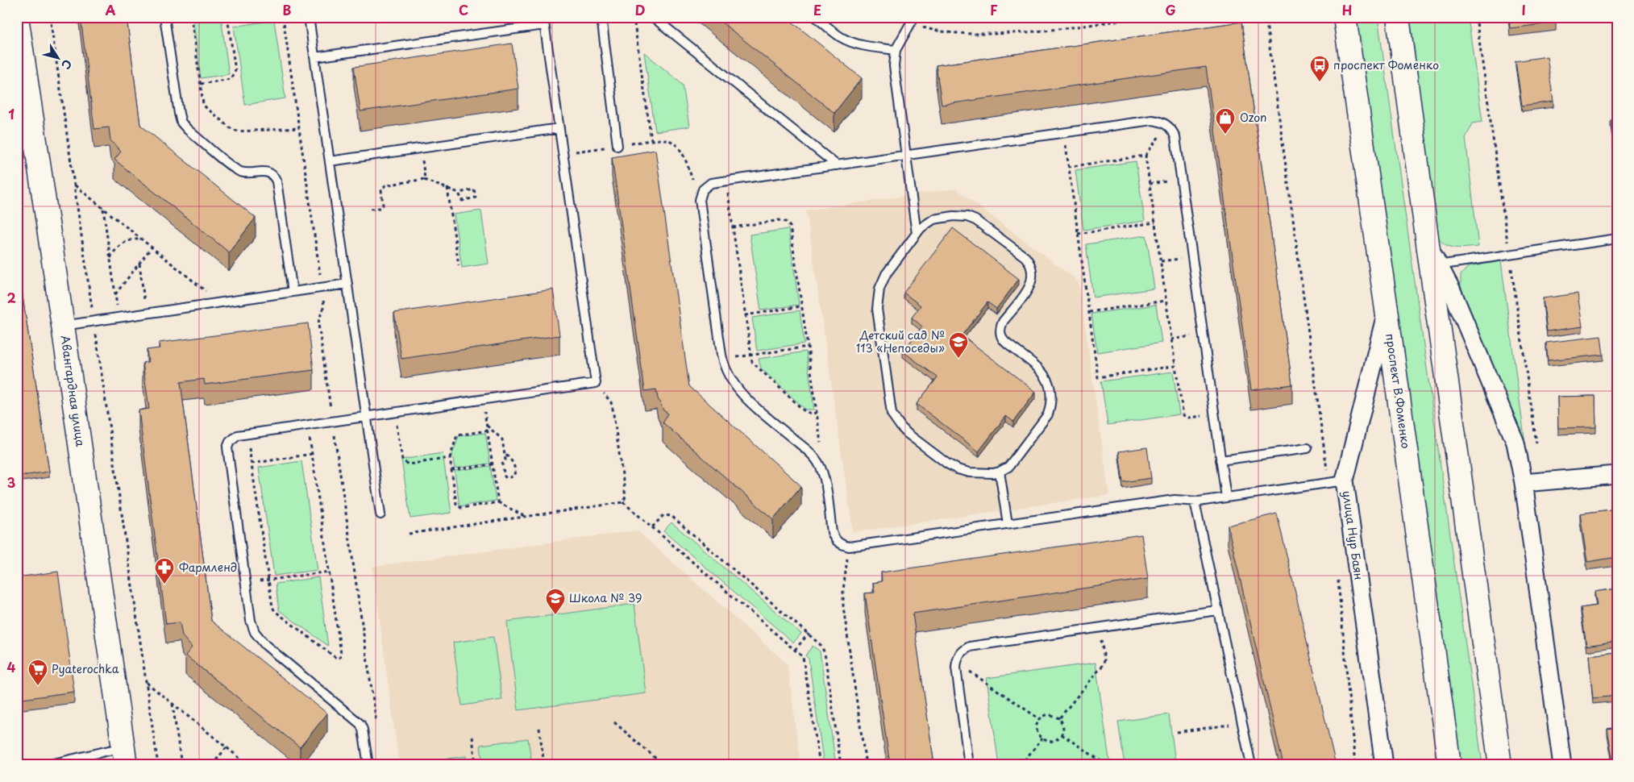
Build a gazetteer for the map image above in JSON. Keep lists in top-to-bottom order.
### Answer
{
  "streets": {
    "main road": ["Авангардная улица", "проспект В.Фоменко"],
    "street": ["улица Нур Баян"]
  },
  "crossings": [
    ["проспект В.Фоменко", "улица Нур Баян"]
  ],
  "places": {
    "bus stop": ["проспект Фоменко"],
    "shop": ["Ozon"],
    "school or university": ["Детский сад № 113 «Непоседы»", "Школа № 39"],
    "pharmacy": ["Фармленд"],
    "supermarket": ["Pyaterochka"]
  },
  "north": "bottom right",
  "grid": {
    "columns": [
      "A",
      "B",
      "C",
      "D",
      "E",
      "F",
      "G",
      "H",
      "I"
    ],
    "rows": [
      "1",
      "2",
      "3",
      "4"
    ]
  }
}
